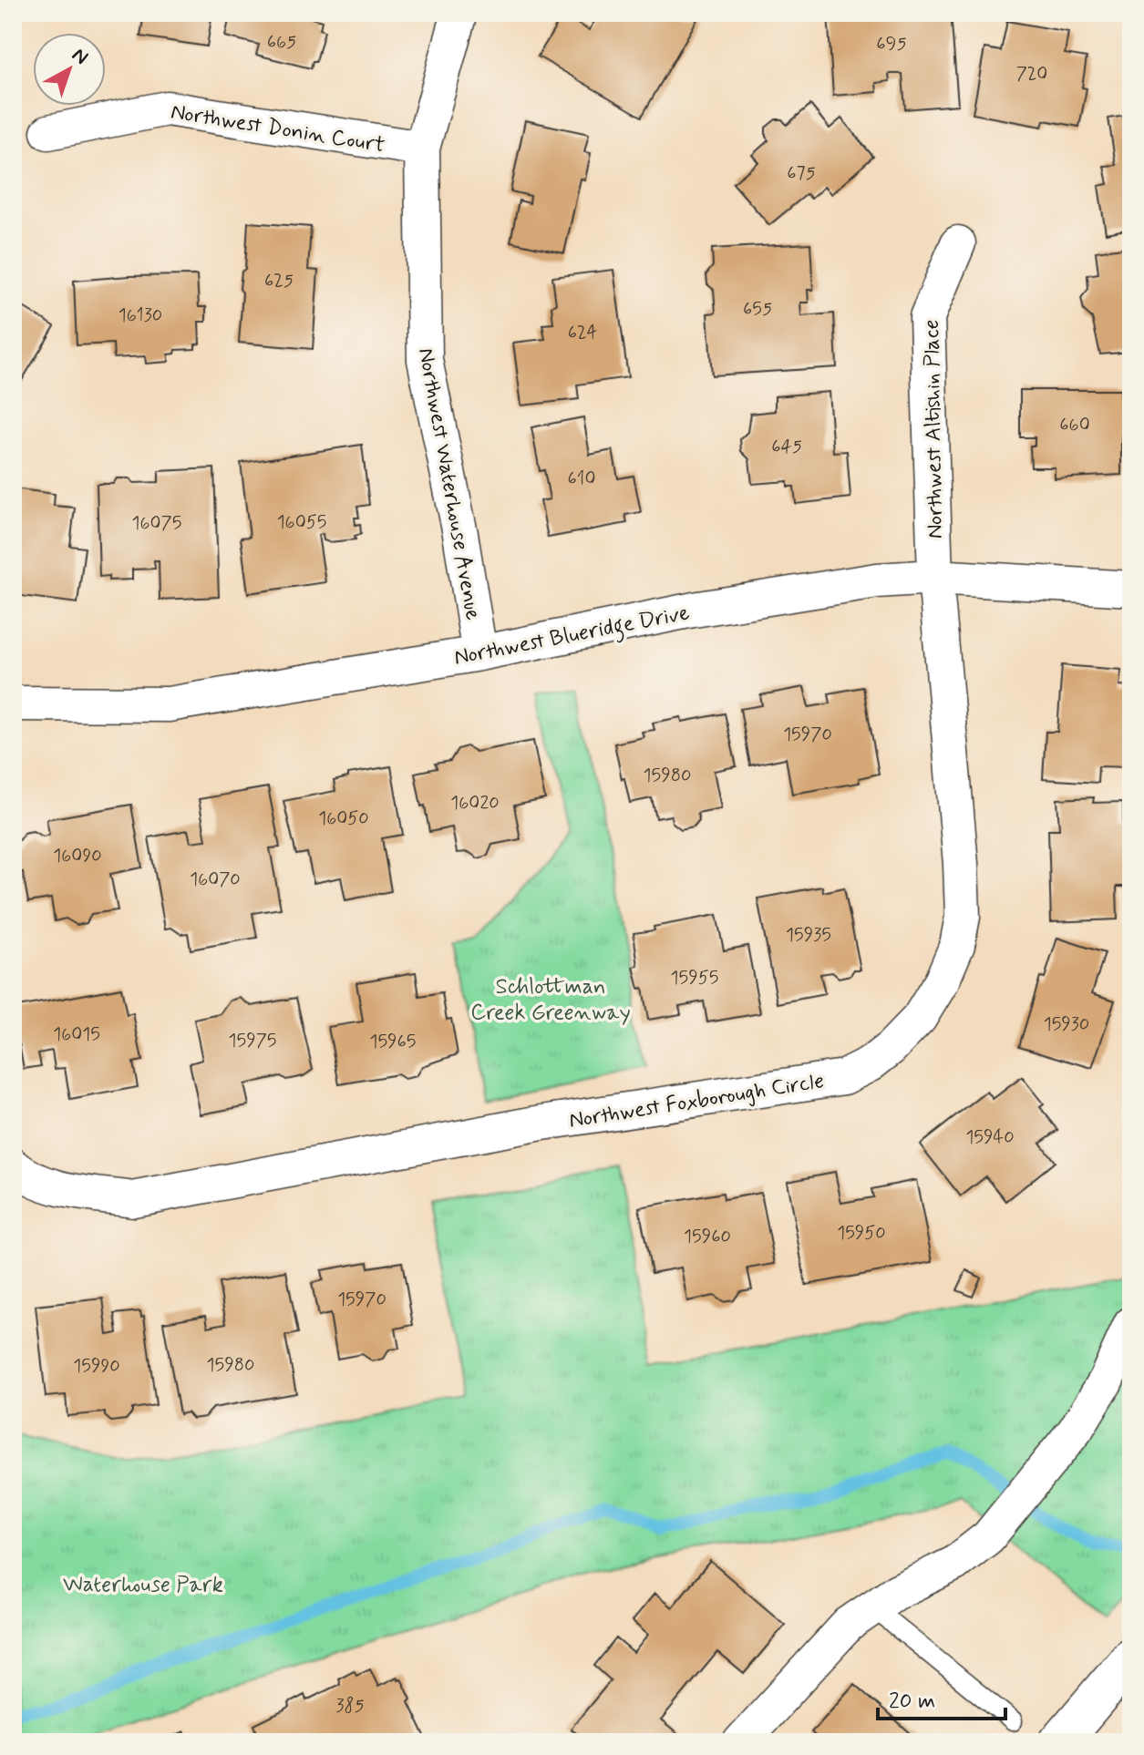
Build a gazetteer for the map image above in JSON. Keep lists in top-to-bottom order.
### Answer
{
  "streets": {
    "street": [
      "Northwest Donin Court",
      "Northwest Altishin Place",
      "Northwest Waterhouse Avenue",
      "Northwest Blueridge Drive",
      "Northwest Foxborough Circle"
    ]
  },
  "crossings": [
    ["Northwest Donin Court", "Northwest Waterhouse Avenue"],
    ["Northwest Altishin Place", "Northwest Blueridge Drive"],
    ["Northwest Altishin Place", "Northwest Foxborough Circle"],
    ["Northwest Waterhouse Avenue", "Northwest Blueridge Drive"],
    ["Northwest Blueridge Drive", "Northwest Foxborough Circle"]
  ],
  "parks": ["Schlottman Creek Greenway", "Waterhouse Park"],
  "house_numbers": [
    "665",
    "695",
    "720",
    "675",
    "625",
    "655",
    "16130",
    "624",
    "660",
    "645",
    "610",
    "16055",
    "16075",
    "15970",
    "15980",
    "16020",
    "16050",
    "16090",
    "16070",
    "15935",
    "15955",
    "15930",
    "16015",
    "15975",
    "15965",
    "15940",
    "15950",
    "15960",
    "15970",
    "15980",
    "15990",
    "385"
  ],
  "scale_bar": "20 m",
  "north": "top right"
}
